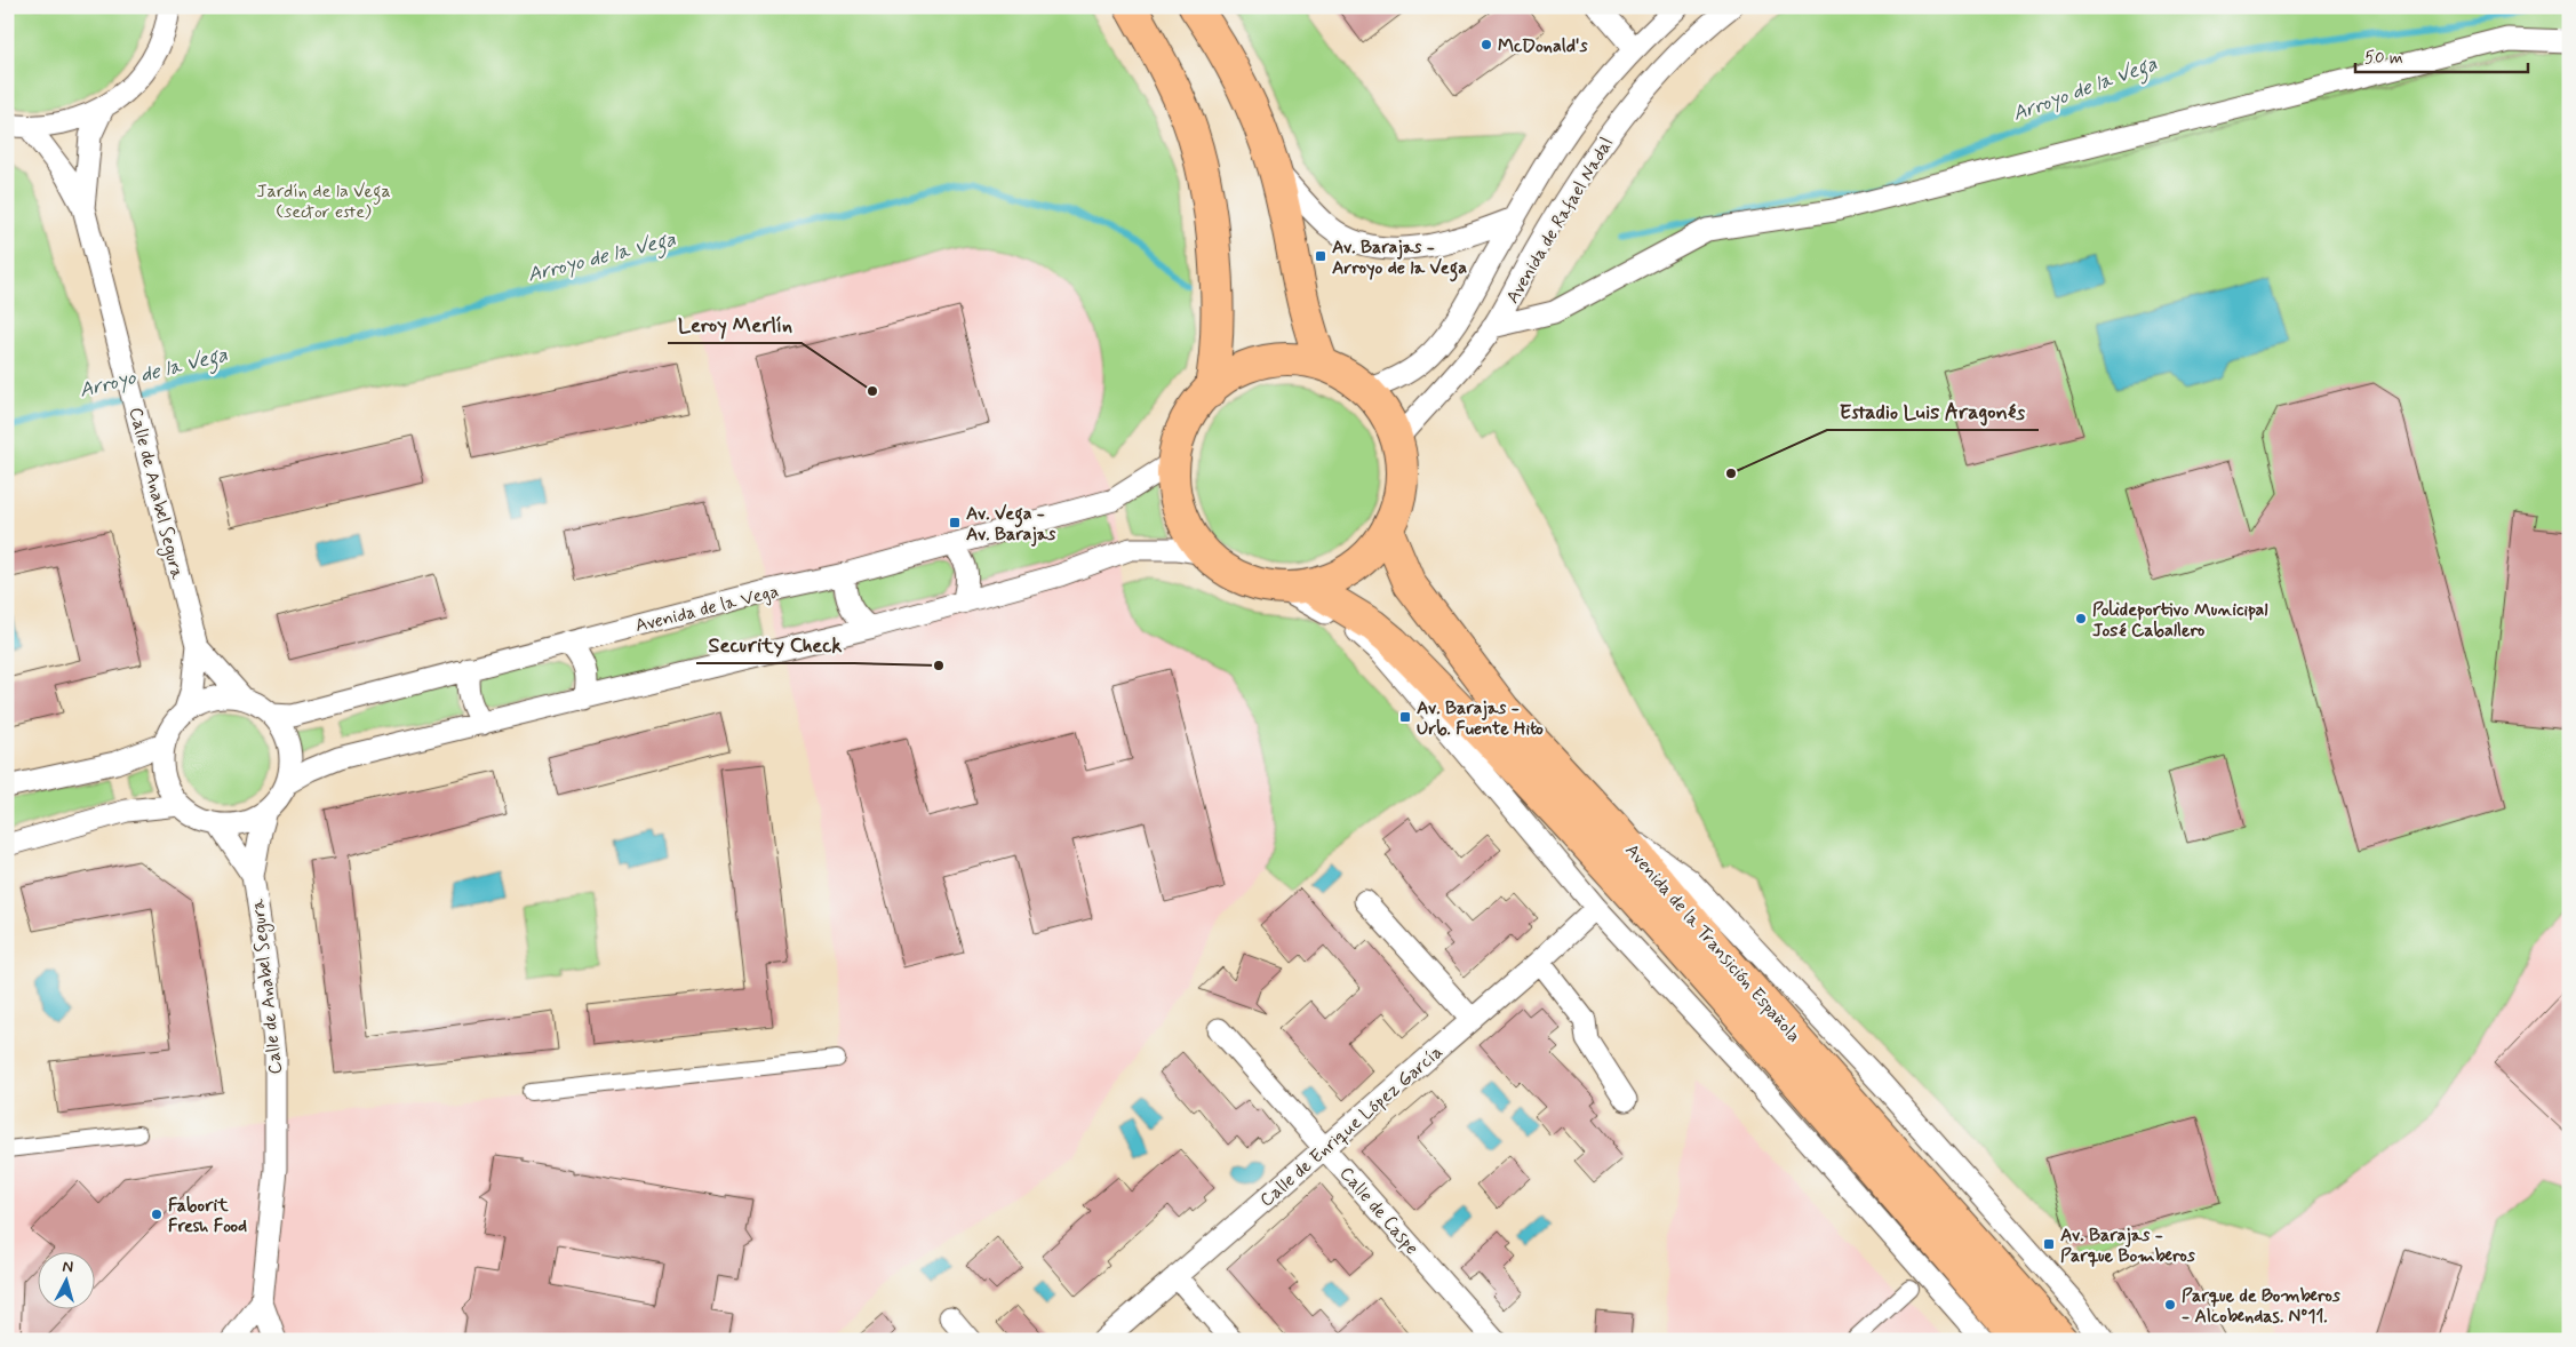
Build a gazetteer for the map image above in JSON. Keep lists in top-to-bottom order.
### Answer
{
  "streets": {
    "main road": ["Avenida de la Transición Española"],
    "street": [
      "Avenida de Rafael Nadal",
      "Calle de Anabel Segura",
      "Avenida de la Vega",
      "Calle de Enrique López García",
      "Calle de Caspe"
    ]
  },
  "crossings": [
    ["Calle de Anabel Segura", "Avenida de la Vega"],
    ["Calle de Enrique López García", "Calle de Caspe"]
  ],
  "water": ["Arroyo de la Vega"],
  "parks": ["Jardín de la Vega (sector este)"],
  "places": {
    "other": [
      "McDonald's",
      "Leroy Merlín",
      "Estadio Luis Aragonés",
      "Polideportivo Municipal José Caballero",
      "Security Check",
      "Faborit Fresh Food",
      "Parque de Bomberos - Alcobendas. Nº11."
    ],
    "transit": [
      "Av. Barajas - Arroyo de la Vega",
      "Av. Vega - Av. Barajas",
      "Av. Barajas - Urb. Fuente Hito",
      "Av. Barajas - Parque Bomberos"
    ]
  },
  "scale_bar": "50 m",
  "north": "top"
}
